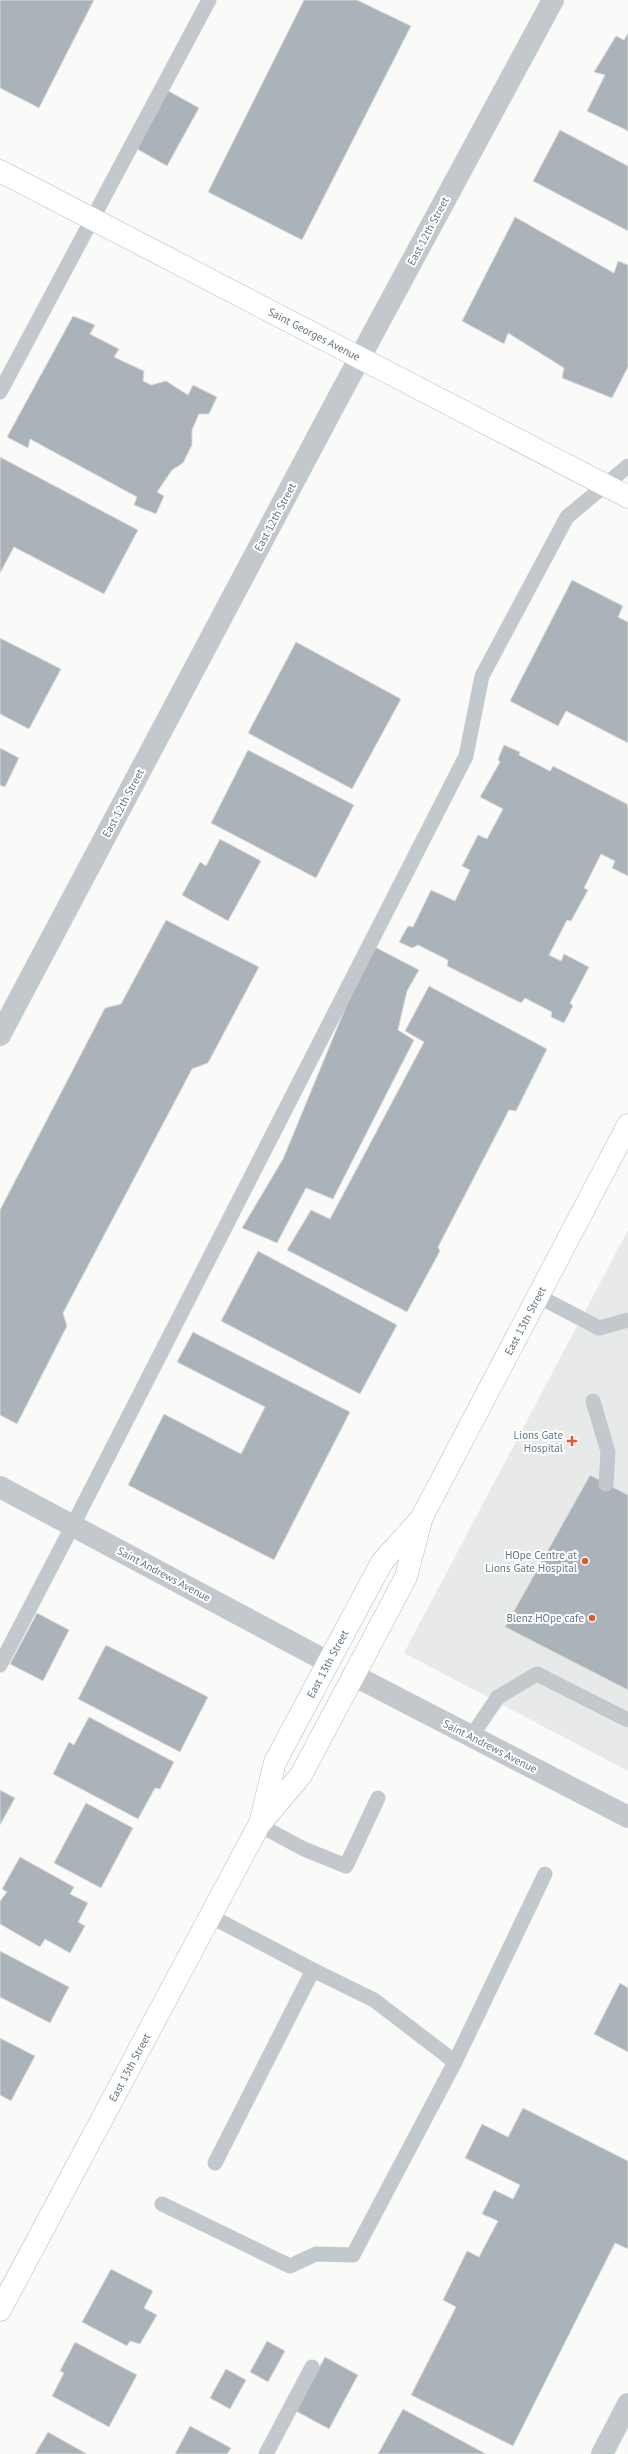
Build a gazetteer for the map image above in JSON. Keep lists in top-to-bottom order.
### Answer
{
  "streets": {
    "street": [
      "East 12th Street",
      "Saint Georges Avenue",
      "East 13th Street",
      "Saint Andrews Avenue"
    ]
  },
  "crossings": [
    ["East 12th Street", "Saint Georges Avenue"],
    ["East 13th Street", "Saint Andrews Avenue"]
  ],
  "places": {
    "health": ["Lions Gate Hospital"],
    "other": ["HOpe Centre at Lions Gate Hospital", "Blenz HOpe cafe"]
  }
}
